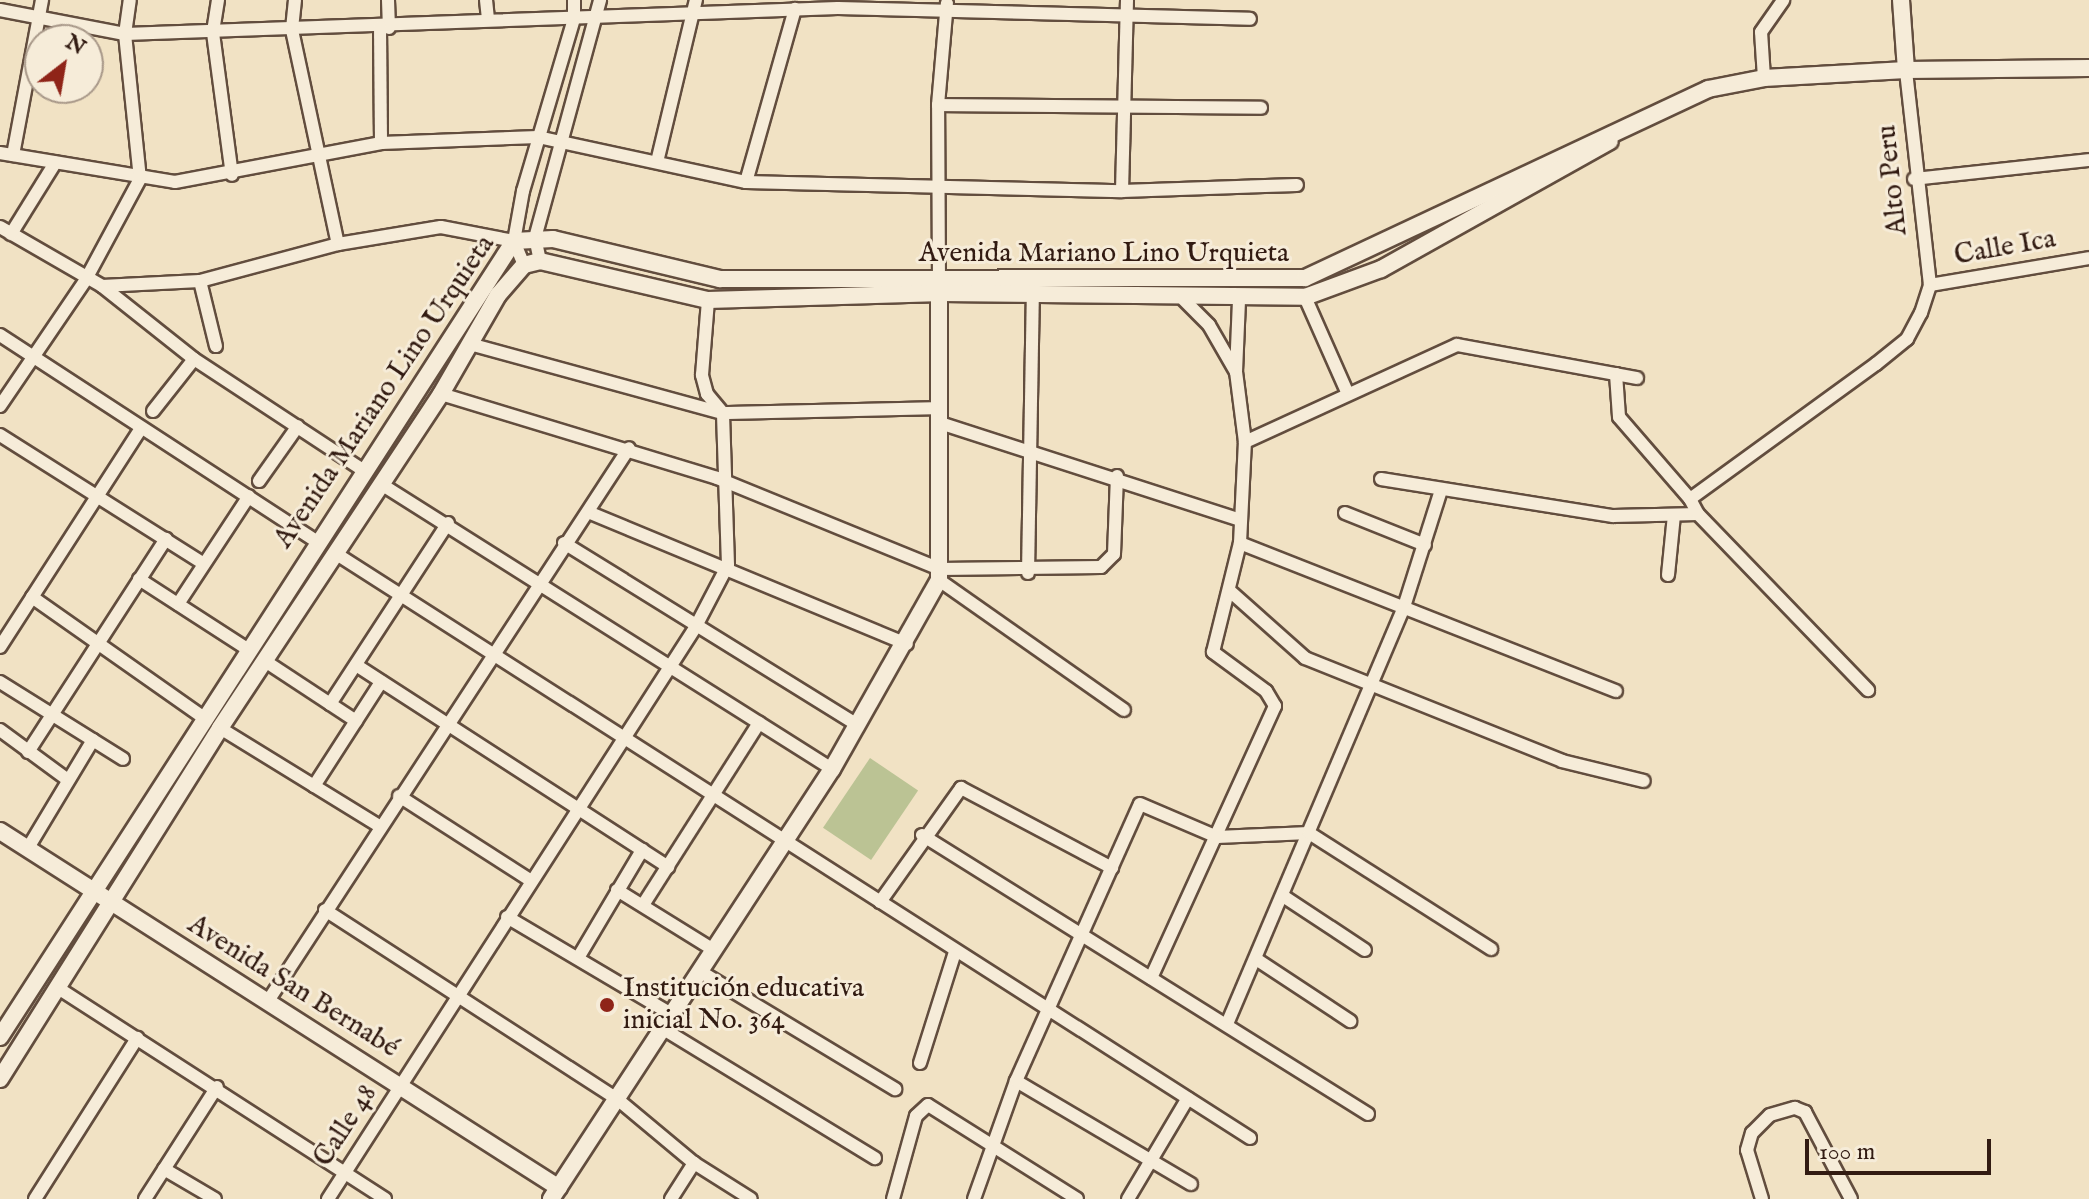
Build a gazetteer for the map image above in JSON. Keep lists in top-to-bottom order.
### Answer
{
  "streets": {
    "main road": ["Avenida Mariano Lino Urquieta", "Avenida San Bernabé"],
    "street": ["Alto Peru", "Calle Ica", "Calle 48"]
  },
  "crossings": [
    ["Alto Peru", "Calle Ica"],
    ["Avenida Mariano Lino Urquieta", "Avenida San Bernabé"],
    ["Avenida San Bernabé", "Calle 48"]
  ],
  "places": ["Institución educativa inicial No. 364"],
  "scale_bar": "100 m",
  "north": "top right"
}
